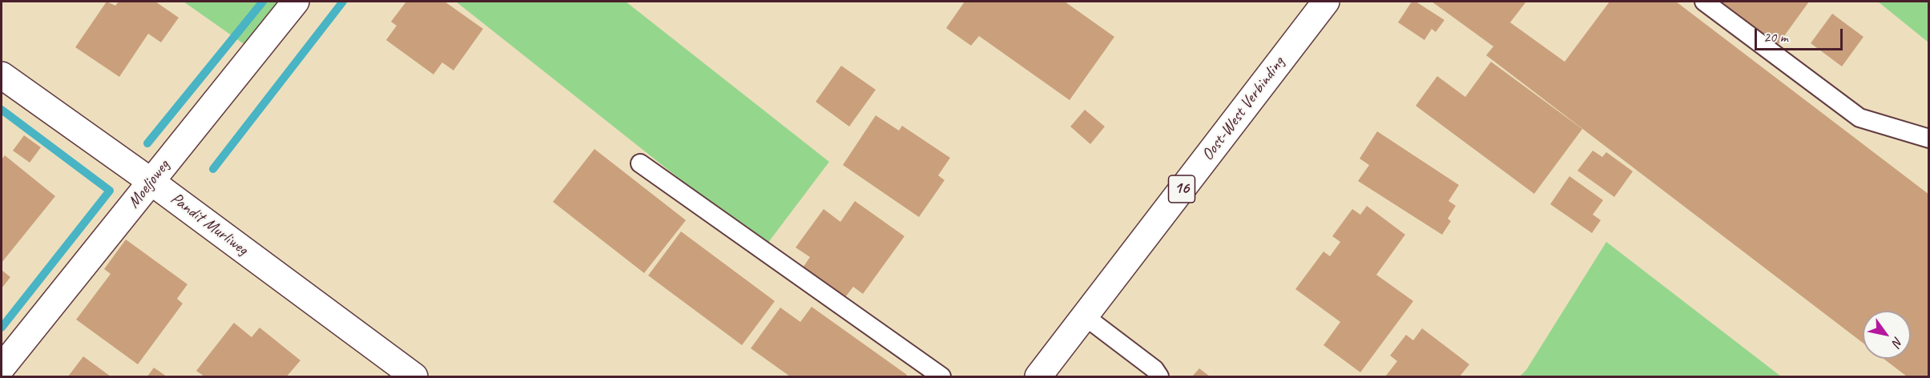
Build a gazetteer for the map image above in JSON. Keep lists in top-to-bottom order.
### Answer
{
  "streets": {
    "street": [
      "Oost-West Verbinding",
      "Moeljoweg",
      "16",
      "Pandit Murliweg"
    ]
  },
  "crossings": [
    ["Moeljoweg", "Pandit Murliweg"]
  ],
  "scale_bar": "20 m",
  "north": "bottom right"
}
